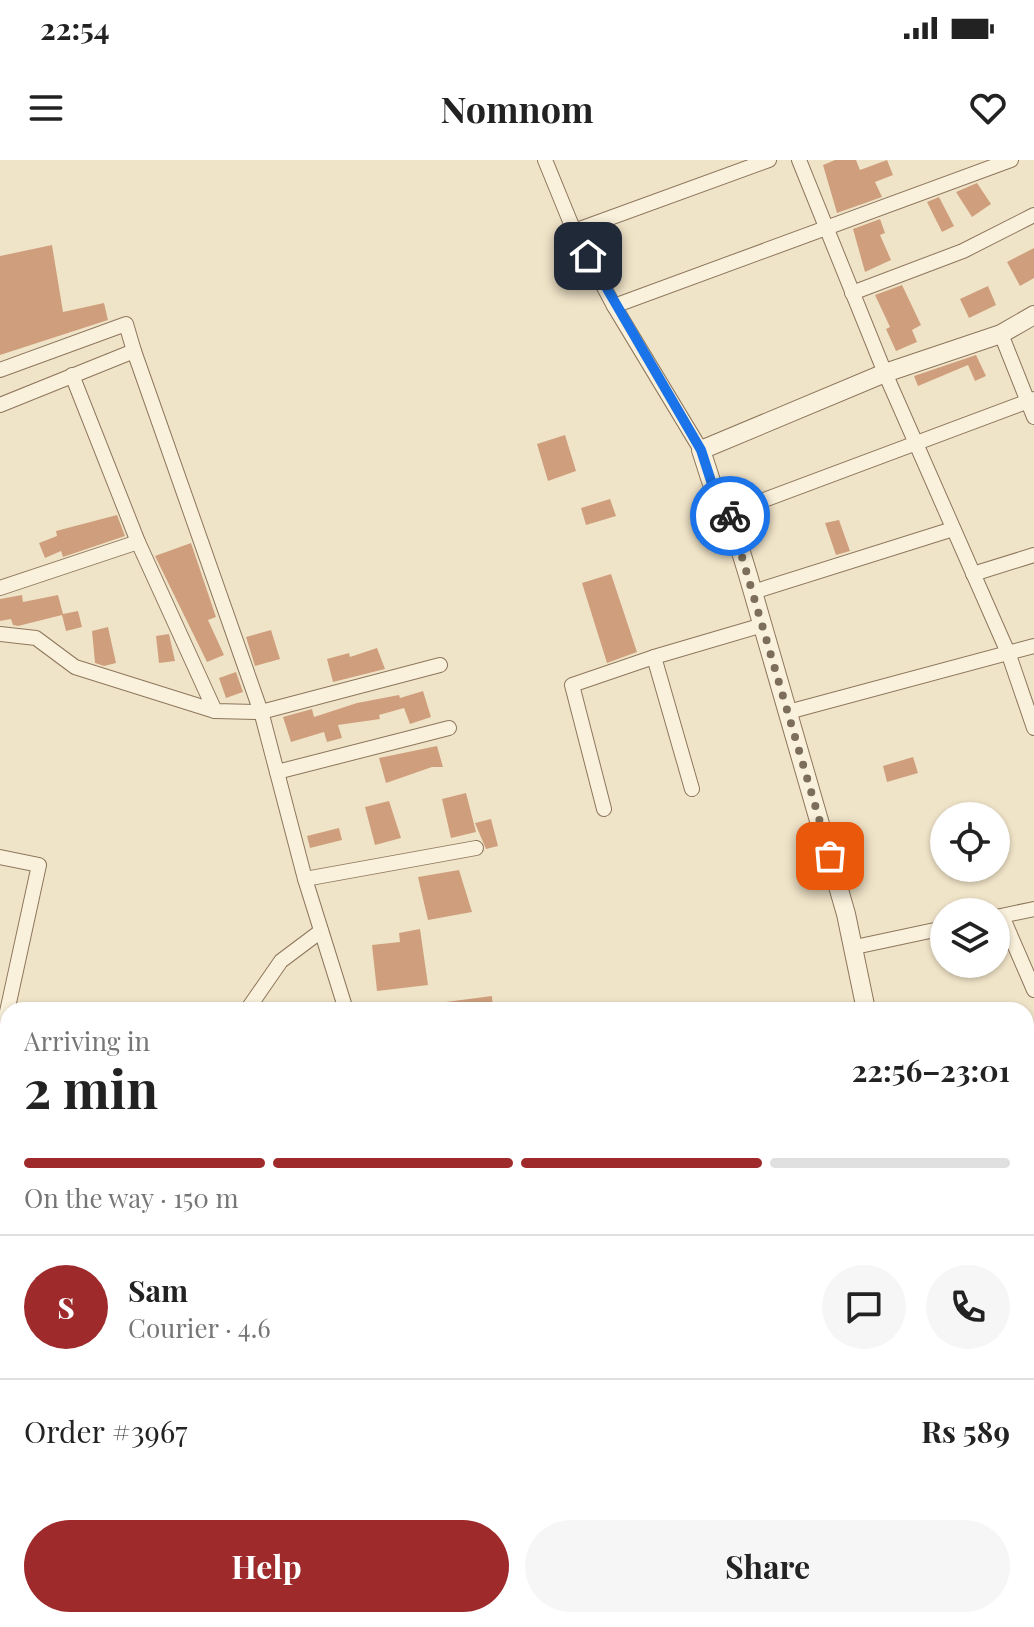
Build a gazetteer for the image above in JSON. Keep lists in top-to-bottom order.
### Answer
{
  "page": {
    "status": "22:54",
    "header": "Nomnom",
    "heading": ["2 min", "Arriving in", "22:56–23:01"],
    "panel": [
      "Sam",
      "Courier · 4.6",
      "Order #3967",
      "Rs 589"
    ],
    "bar": "On the way · 150 m",
    "round": "S",
    "buttons": ["Help", "Share"]
  }
}
